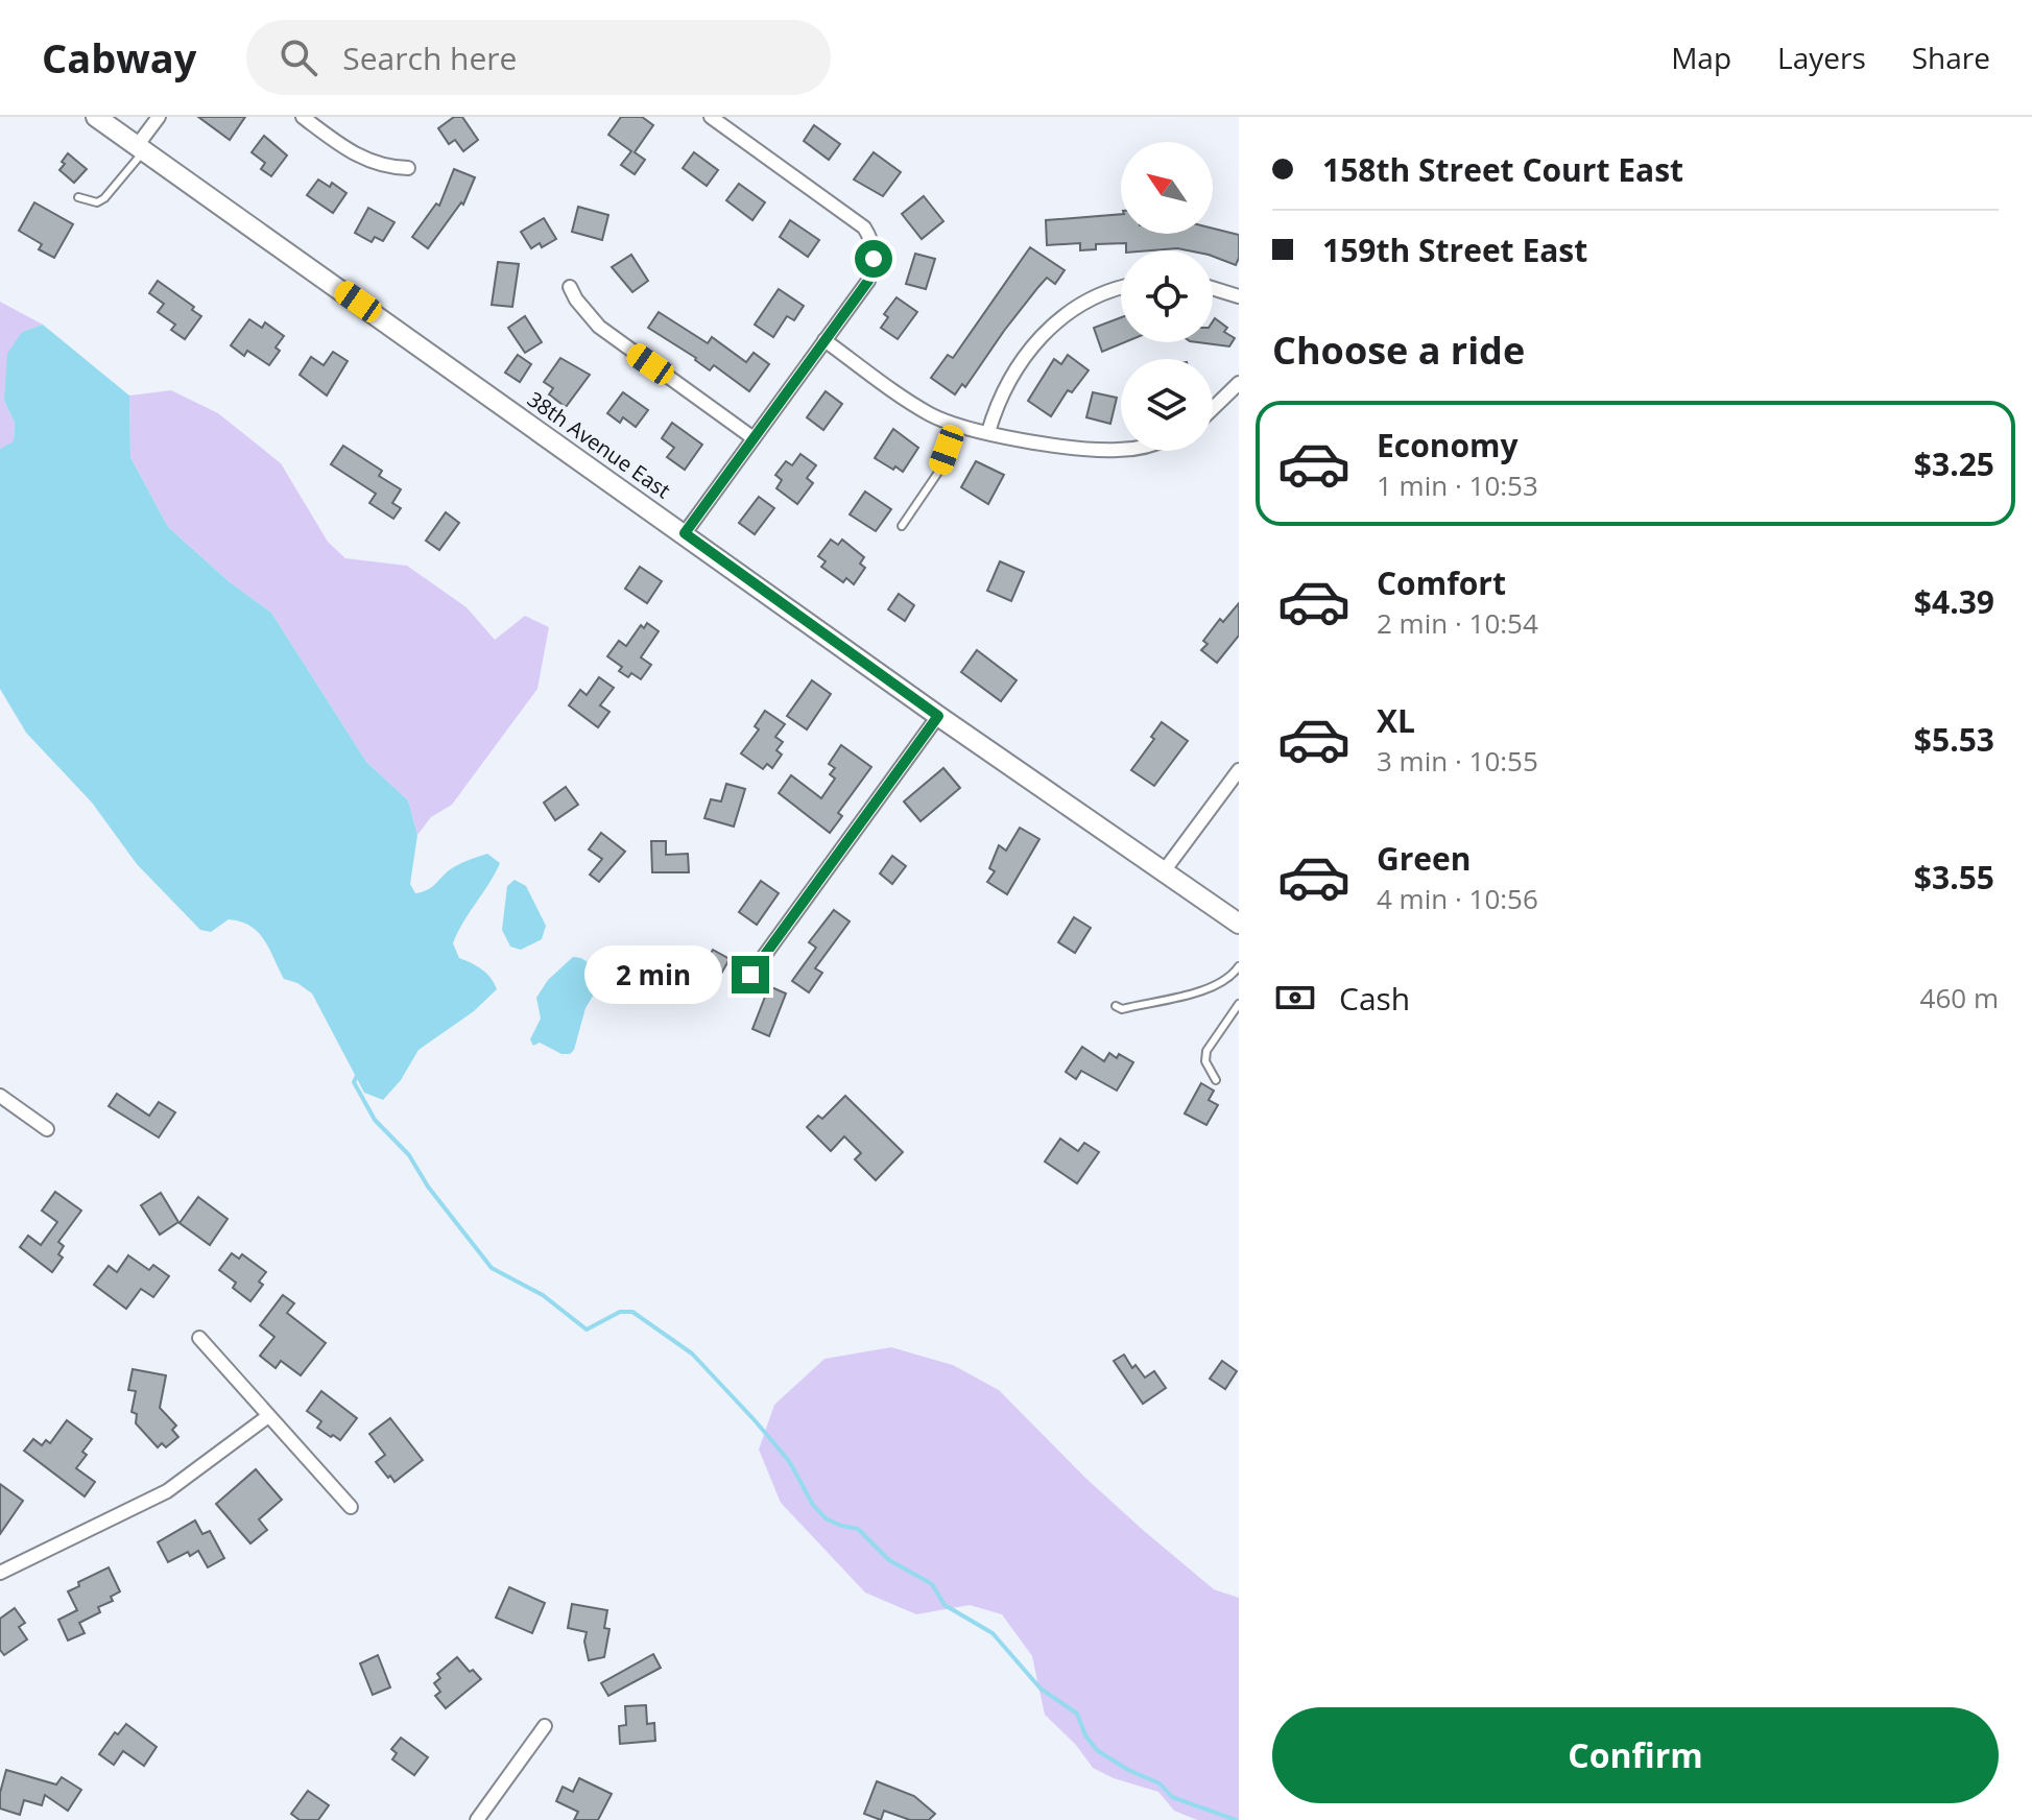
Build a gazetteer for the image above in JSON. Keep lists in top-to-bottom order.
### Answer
{
  "streets": {
    "street": ["38th Avenue East"]
  },
  "north": "top left",
  "page": {
    "header": "Cabway",
    "search": "Search here",
    "nav": ["Map", "Layers", "Share"],
    "banner": ["158th Street Court East", "159th Street East"],
    "heading": "Choose a ride",
    "list": [
      {
        "name": "Economy",
        "note": "1 min · 10:53",
        "value": "$3.25"
      },
      {
        "name": "Comfort",
        "note": "2 min · 10:54",
        "value": "$4.39"
      },
      {
        "name": "XL",
        "note": "3 min · 10:55",
        "value": "$5.53"
      },
      {
        "name": "Green",
        "note": "4 min · 10:56",
        "value": "$3.55"
      }
    ],
    "bubble": "2 min",
    "pay": ["Cash", "460 m"],
    "buttons": "Confirm"
  }
}
